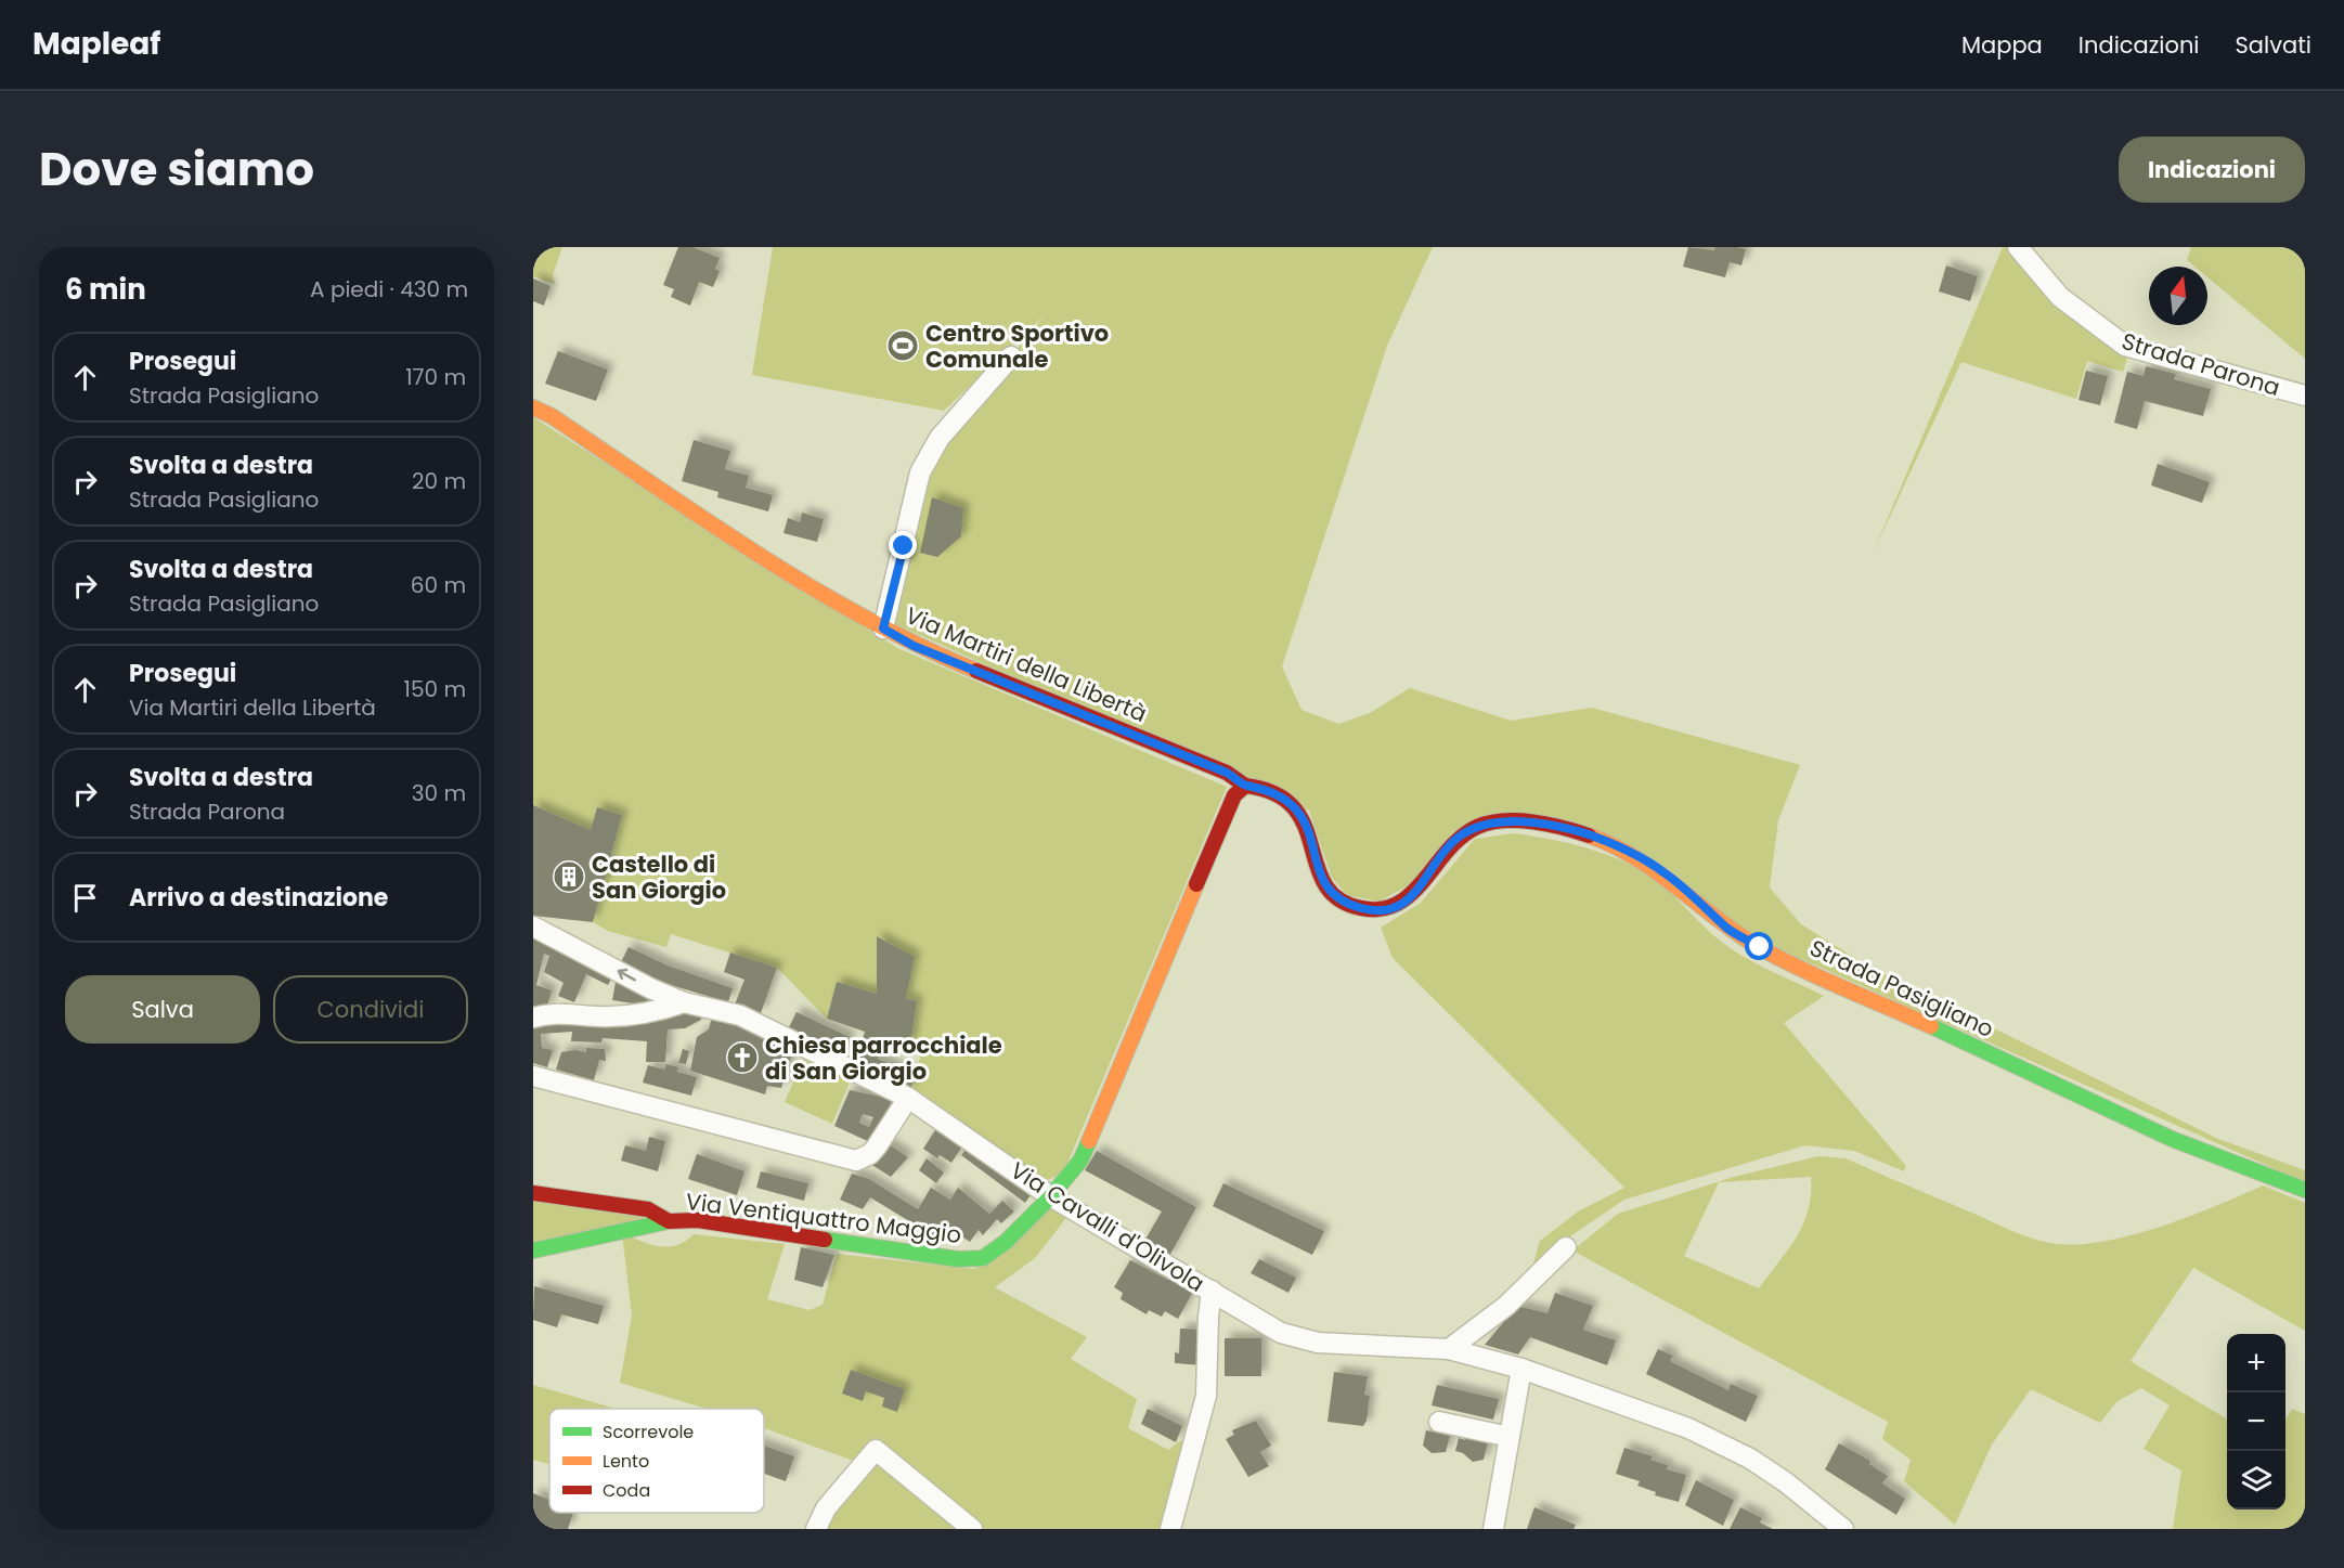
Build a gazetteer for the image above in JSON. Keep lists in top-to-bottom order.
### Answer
{
  "streets": {
    "street": [
      "Strada Parona",
      "Via Martiri della Libertà",
      "Strada Pasigliano",
      "Via Ventiquattro Maggio",
      "Via Cavalli d'Olivola"
    ]
  },
  "crossings": [
    ["Via Martiri della Libertà", "Strada Pasigliano"],
    ["Via Ventiquattro Maggio", "Via Cavalli d'Olivola"]
  ],
  "places": {
    "sports": ["Centro Sportivo Comunale"],
    "building": ["Castello di San Giorgio"],
    "church": ["Chiesa parrocchiale di San Giorgio"]
  },
  "legend": ["Scorrevole", "Lento", "Coda"],
  "north": "top",
  "page": {
    "header": "Mapleaf",
    "nav": ["Mappa", "Indicazioni", "Salvati"],
    "title": "Dove siamo",
    "buttons": [
      "Indicazioni",
      ["Salva", "Condividi"]
    ],
    "heading": ["6 min", "A piedi · 430 m"],
    "list": [
      ["Prosegui", "Strada Pasigliano", "170 m"],
      ["Svolta a destra", "Strada Pasigliano", "20 m"],
      ["Svolta a destra", "Strada Pasigliano", "60 m"],
      ["Prosegui", "Via Martiri della Libertà", "150 m"],
      ["Svolta a destra", "Strada Parona", "30 m"],
      "Arrivo a destinazione"
    ],
    "map_buttons": ["+", "−"]
  }
}
